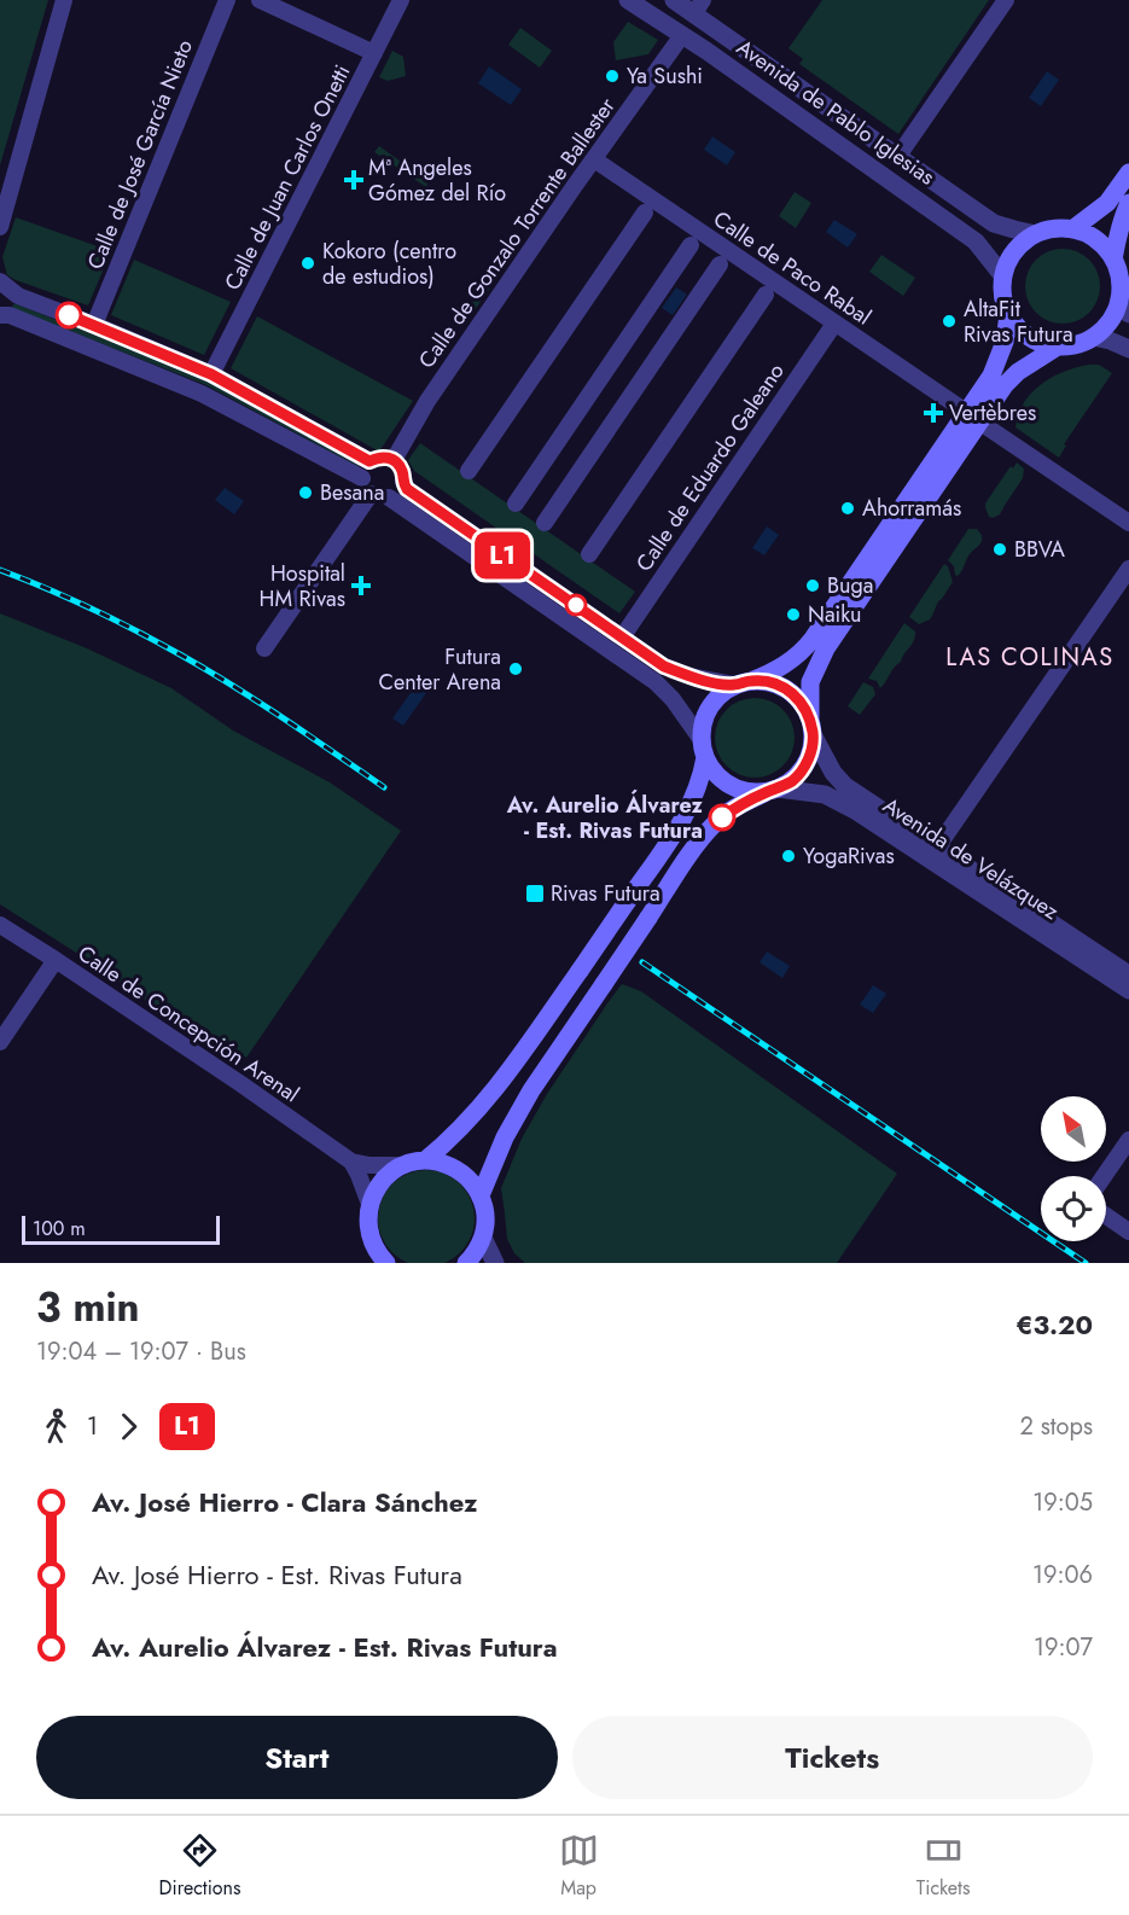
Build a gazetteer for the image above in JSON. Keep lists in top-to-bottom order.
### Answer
{
  "streets": {
    "street": [
      "Avenida de Pablo Iglesias",
      "Calle de José García Nieto",
      "Calle de Juan Carlos Onetti",
      "Calle de Gonzalo Torrente Ballester",
      "Calle de Paco Rabal",
      "Calle de Eduardo Galeano",
      "Avenida de Velázquez",
      "Calle de Concepción Arenal"
    ]
  },
  "crossings": [
    ["Avenida de Pablo Iglesias", "Calle de Gonzalo Torrente Ballester"],
    ["Calle de Gonzalo Torrente Ballester", "Calle de Paco Rabal"],
    ["Calle de Paco Rabal", "Calle de Eduardo Galeano"]
  ],
  "districts": ["LAS COLINAS"],
  "places": {
    "other": [
      "Ya Sushi",
      "Kokoro (centro de estudios)",
      "AltaFit Rivas Futura",
      "Besana",
      "Ahorramás",
      "BBVA",
      "Buga",
      "Naiku",
      "Futura Center Arena",
      "Av. Aurelio Álvarez - Est. Rivas Futura",
      "YogaRivas"
    ],
    "health": ["Mª Angeles Gómez del Río", "Vertèbres", "Hospital HM Rivas"],
    "transit": ["Rivas Futura"]
  },
  "lines": ["bus line L1"],
  "scale_bar": "100 m",
  "north": "top left",
  "page": {
    "on_map": "L1",
    "scale": "100 m",
    "heading": ["3 min", "19:04 – 19:07 · Bus", "€3.20"],
    "legs": ["1", "L1", "2 stops"],
    "list": [
      {
        "name": "Av. José Hierro - Clara Sánchez",
        "value": "19:05"
      },
      {
        "name": "Av. José Hierro - Est. Rivas Futura",
        "value": "19:06"
      },
      {
        "name": "Av. Aurelio Álvarez - Est. Rivas Futura",
        "value": "19:07"
      }
    ],
    "buttons": ["Start", "Tickets"],
    "tabs": ["Directions", "Map", "Tickets"]
  }
}
